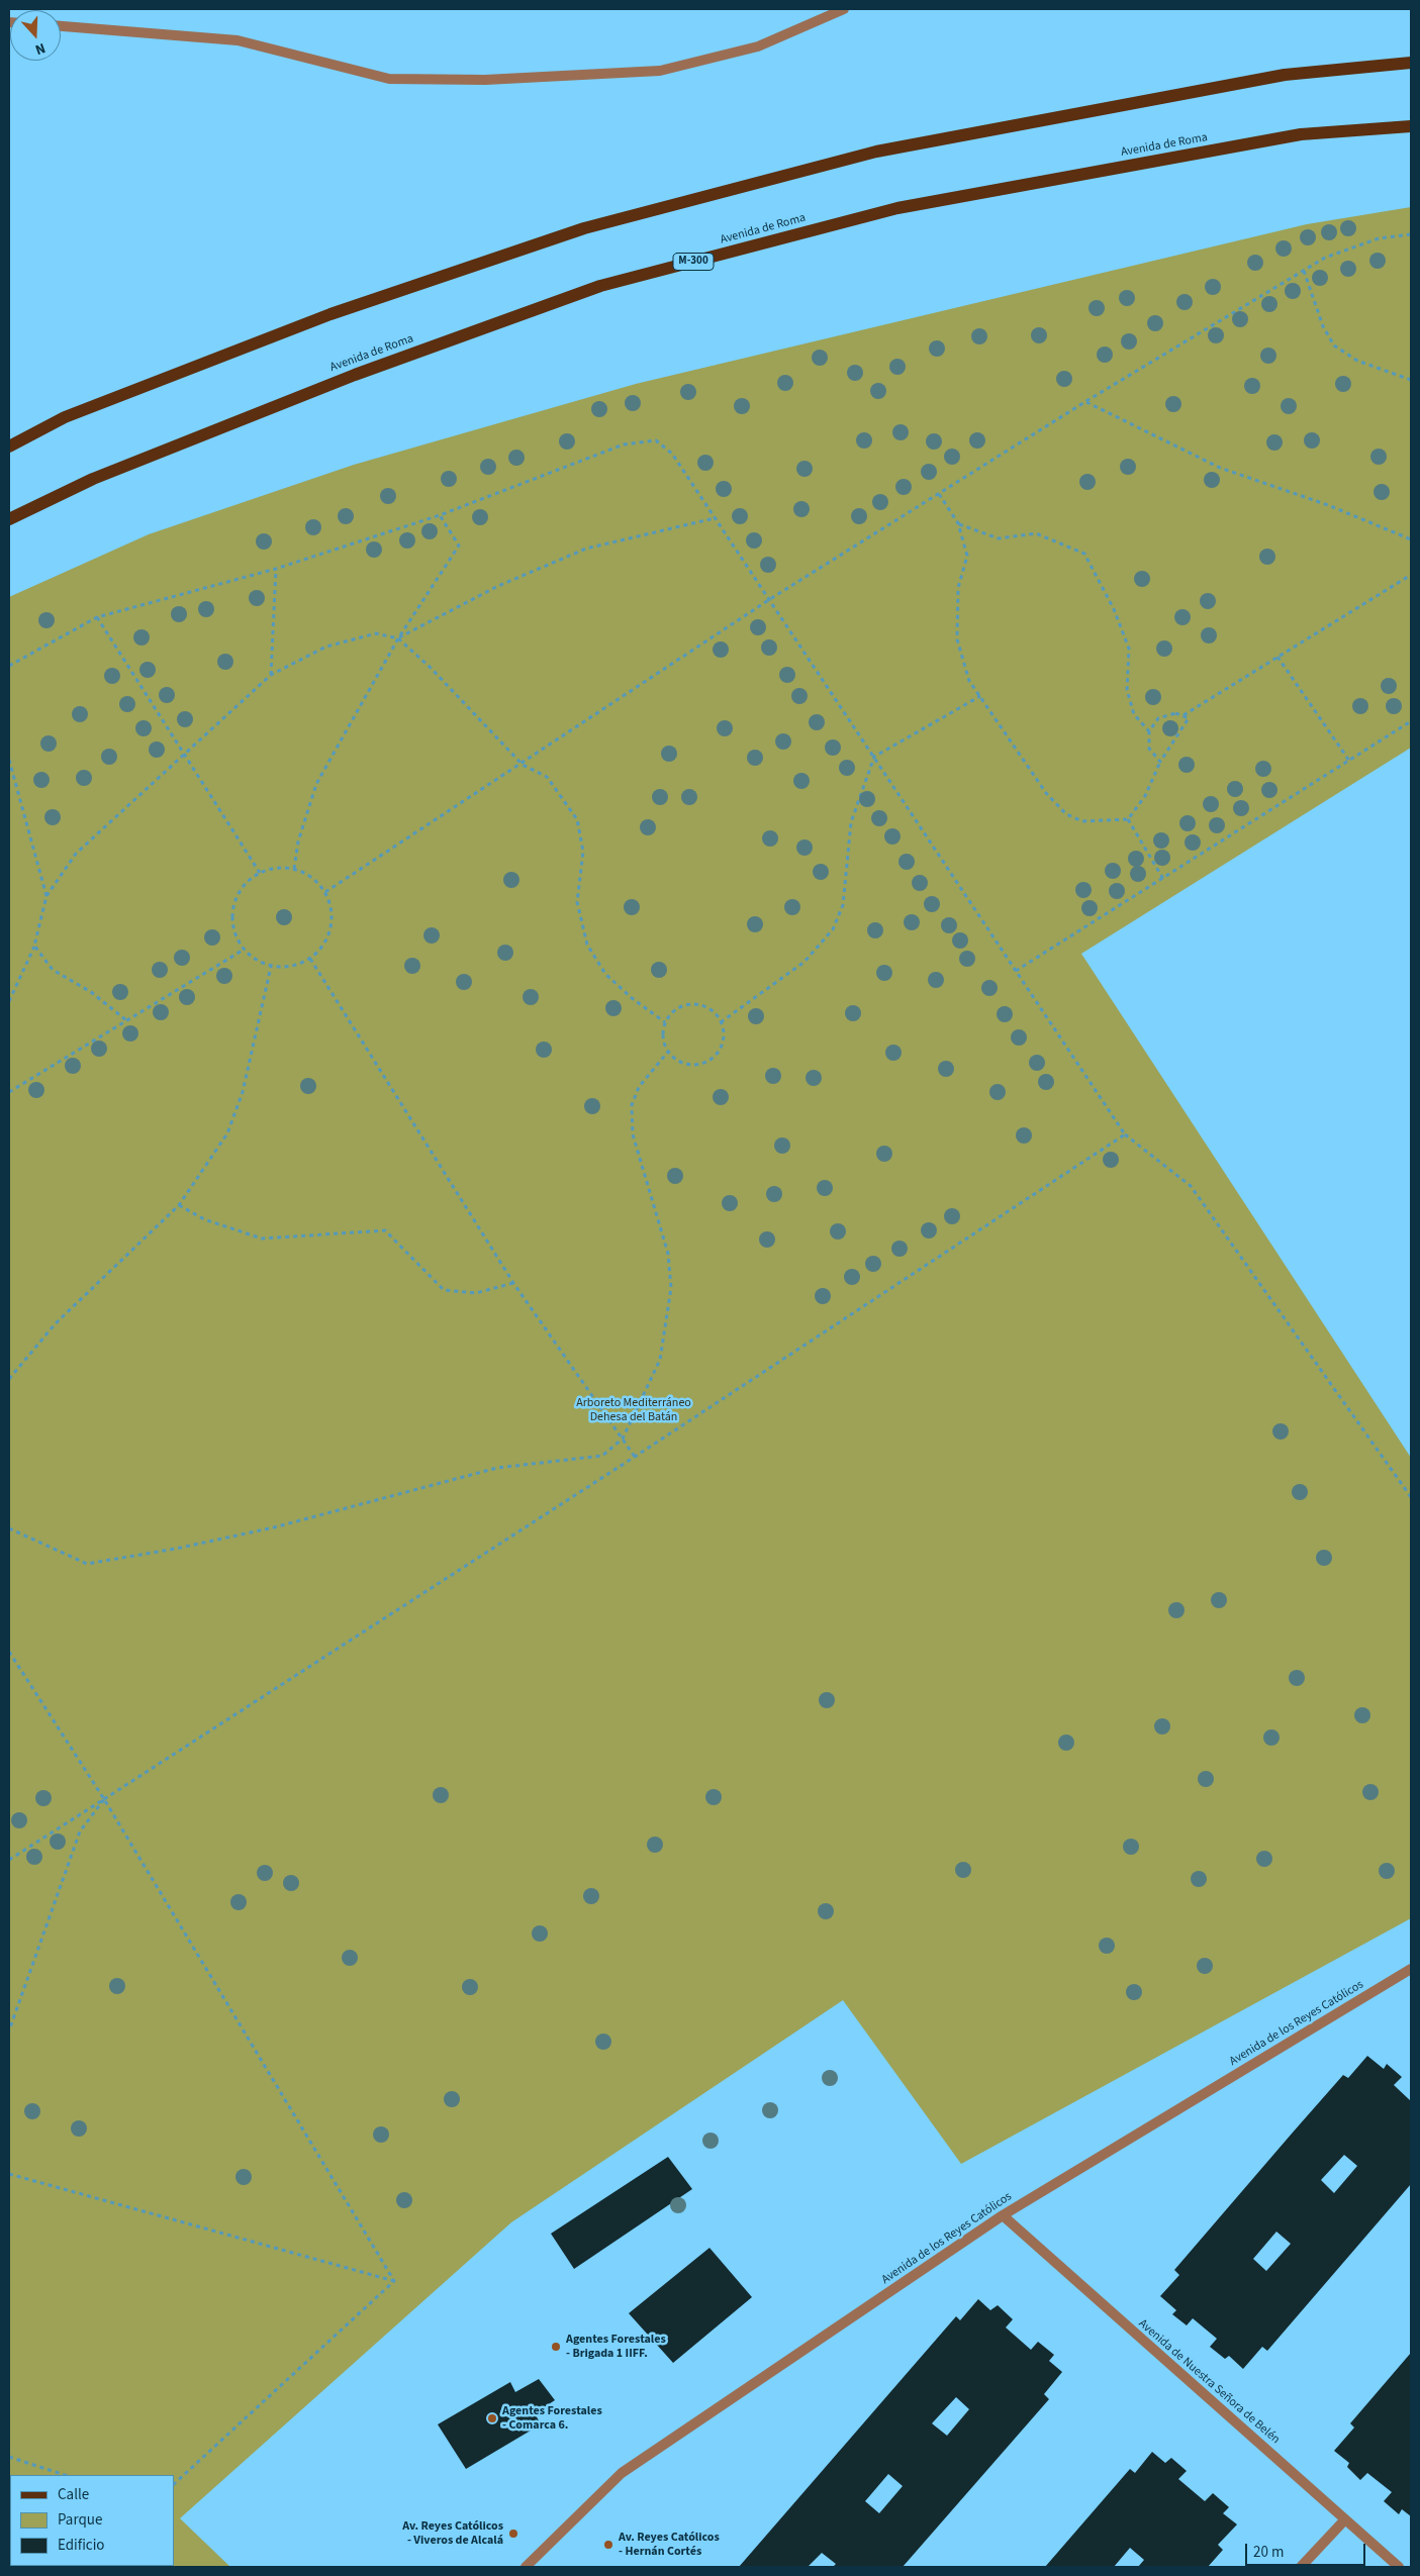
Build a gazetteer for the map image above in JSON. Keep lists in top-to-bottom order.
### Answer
{
  "streets": {
    "main road": ["Avenida de Roma", "M-300"],
    "street": ["Avenida de los Reyes Católicos", "Avenida de Nuestra Señora de Belén"]
  },
  "crossings": [
    ["Avenida de los Reyes Católicos", "Avenida de Nuestra Señora de Belén"]
  ],
  "parks": ["Arboreto Mediterráneo Dehesa del Batán"],
  "places": [
    "Agentes Forestales - Brigada 1 IIFF.",
    "Agentes Forestales - Comarca 6.",
    "Av. Reyes Católicos - Viveros de Alcalá",
    "Av. Reyes Católicos - Hernán Cortés"
  ],
  "legend": ["Calle", "Parque", "Edificio"],
  "scale_bar": "20 m",
  "north": "bottom"
}
